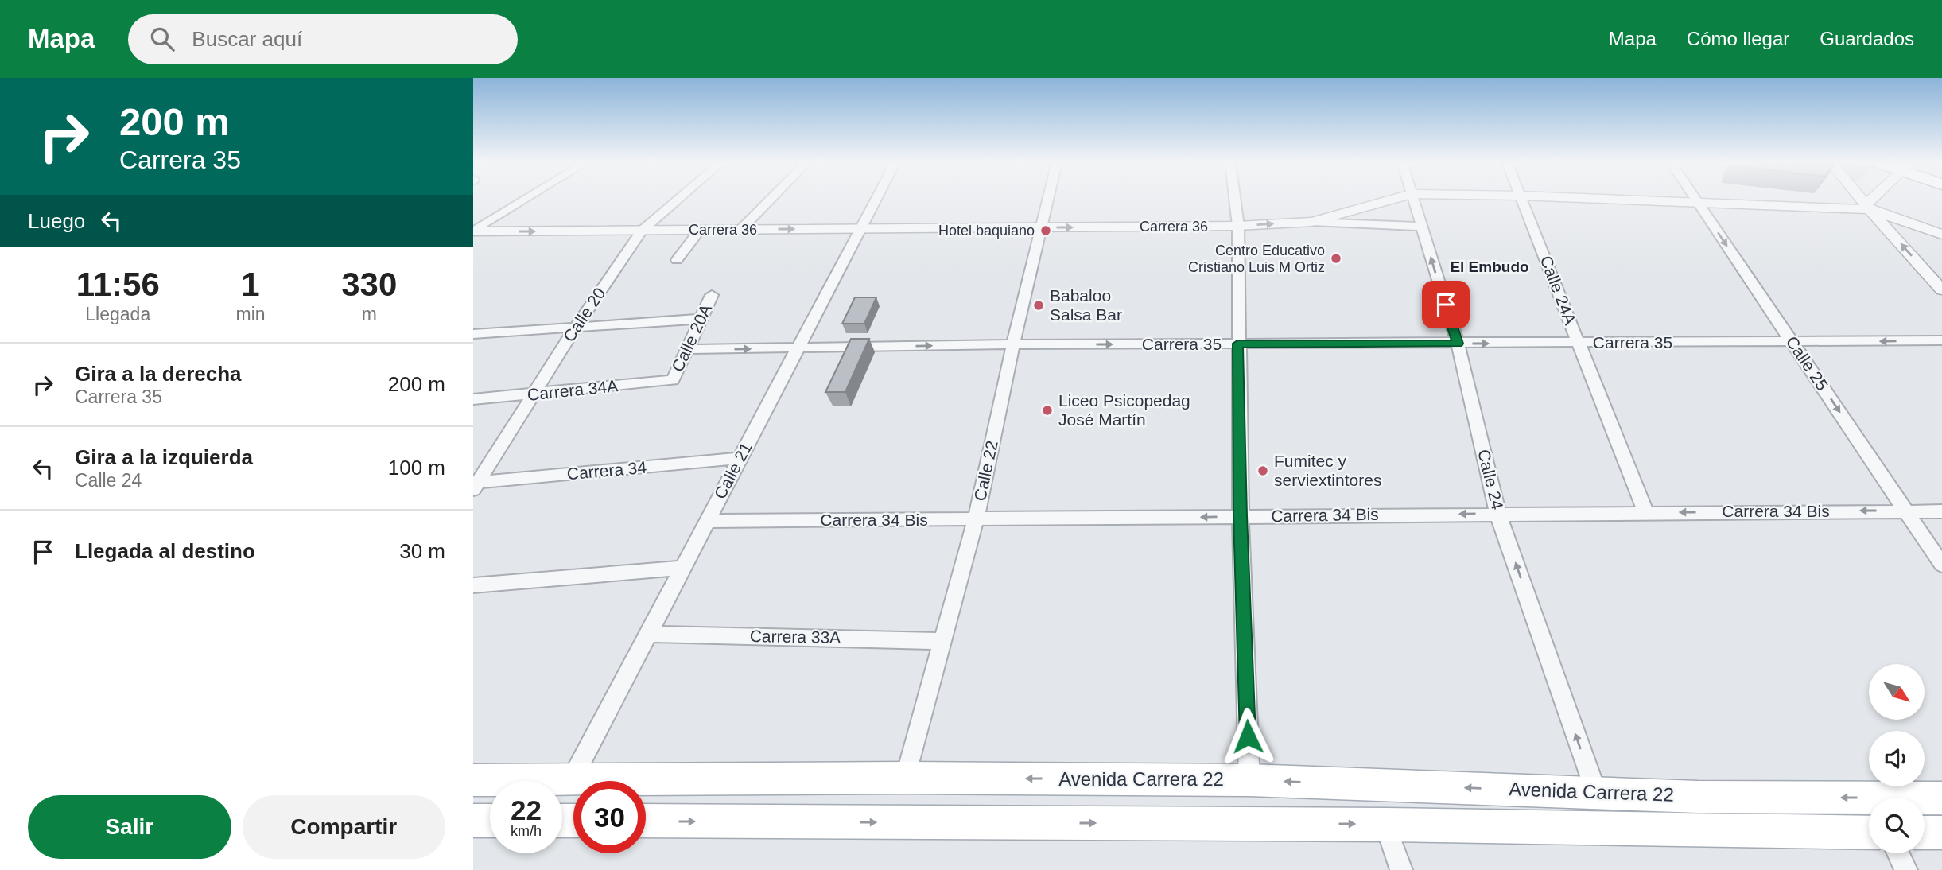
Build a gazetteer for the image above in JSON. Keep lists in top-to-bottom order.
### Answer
{
  "streets": {
    "main road": ["Avenida Carrera 22"],
    "street": [
      "Carrera 36",
      "Calle 24A",
      "Calle 20",
      "Calle 20A",
      "Carrera 35",
      "Calle 25",
      "Carrera 34A",
      "Carrera 34",
      "Calle 21",
      "Calle 22",
      "Calle 24",
      "Carrera 34 Bis",
      "Carrera 33A"
    ]
  },
  "crossings": [
    ["Carrera 36", "Calle 20"],
    ["Carrera 36", "Calle 25"],
    ["Carrera 36", "Calle 21"],
    ["Carrera 36", "Calle 22"],
    ["Calle 24A", "Carrera 35"],
    ["Calle 24A", "Carrera 34 Bis"],
    ["Calle 20", "Carrera 34A"],
    ["Calle 20", "Carrera 34"],
    ["Calle 20A", "Carrera 35"],
    ["Calle 20A", "Carrera 34A"],
    ["Carrera 35", "Calle 25"],
    ["Carrera 35", "Calle 21"],
    ["Carrera 35", "Calle 22"],
    ["Carrera 35", "Calle 24"],
    ["Calle 25", "Carrera 34 Bis"],
    ["Carrera 34", "Calle 21"],
    ["Calle 21", "Carrera 34 Bis"],
    ["Calle 21", "Carrera 33A"],
    ["Calle 21", "Avenida Carrera 22"],
    ["Calle 22", "Carrera 34 Bis"],
    ["Calle 22", "Carrera 33A"],
    ["Calle 22", "Avenida Carrera 22"],
    ["Calle 24", "Carrera 34 Bis"],
    ["Calle 24", "Avenida Carrera 22"]
  ],
  "one_way": ["Calle 25", "Calle 24", "Carrera 34 Bis"],
  "districts": ["El Embudo"],
  "places": [
    "Hotel baquiano",
    "Centro Educativo Cristiano Luis M Ortiz",
    "Babaloo Salsa Bar",
    "Liceo Psicopedag José Martín",
    "Fumitec y serviextintores"
  ],
  "north": "bottom right",
  "page": {
    "header": "Mapa",
    "search": "Buscar aquí",
    "nav": ["Mapa", "Cómo llegar", "Guardados"],
    "turn": ["200 m", "Carrera 35"],
    "then": "Luego",
    "eta": [
      "11:56",
      "Llegada",
      "1",
      "min",
      "330",
      "m"
    ],
    "list": [
      {
        "name": "Gira a la derecha",
        "note": "Carrera 35",
        "value": "200 m"
      },
      {
        "name": "Gira a la izquierda",
        "note": "Calle 24",
        "value": "100 m"
      },
      {
        "name": "Llegada al destino",
        "value": "30 m"
      }
    ],
    "speed": "22 km/h",
    "limit": "30",
    "buttons": ["Salir", "Compartir"]
  }
}
